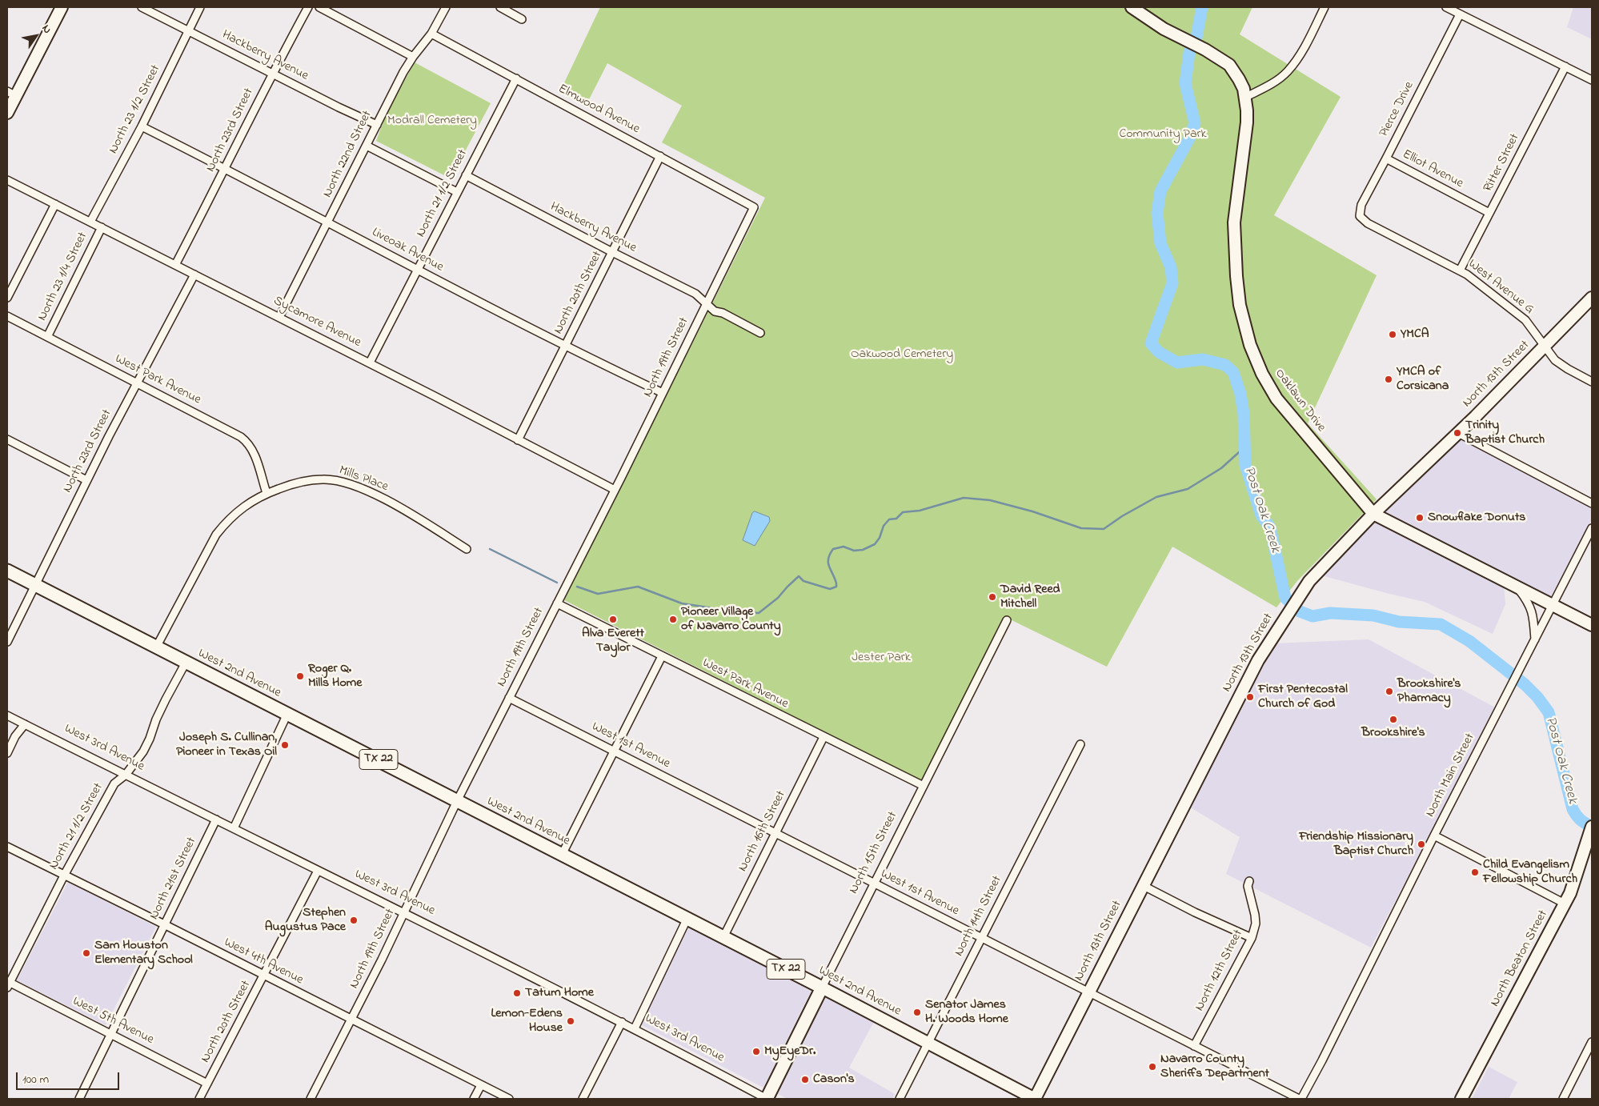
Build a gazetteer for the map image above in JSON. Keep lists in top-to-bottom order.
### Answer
{
  "streets": {
    "main road": ["West 2nd Avenue", "TX 22", "North 15th Street"],
    "street": [
      "Hackberry Avenue",
      "North 23 1/2 Street",
      "Elmwood Avenue",
      "Pierce Drive",
      "North 23rd Street",
      "North 22nd Street",
      "Ritter Street",
      "Elliot Avenue",
      "North 21 1/2 Street",
      "Liveoak Avenue",
      "North 23 1/4 Street",
      "West Avenue G",
      "North 20th Street",
      "Sycamore Avenue",
      "North 19th Street",
      "North 13th Street",
      "West Park Avenue",
      "Oaklawn Drive",
      "Mills Place",
      "West 1st Avenue",
      "West 3rd Avenue",
      "North Main Street",
      "North 16th Street",
      "North 21st Street",
      "North 14th Street",
      "North Beaton Street",
      "West 4th Avenue",
      "North 12th Street",
      "West 5th Avenue"
    ]
  },
  "crossings": [
    ["Hackberry Avenue", "North 23 1/2 Street"],
    ["Hackberry Avenue", "North 23rd Street"],
    ["Hackberry Avenue", "North 22nd Street"],
    ["Hackberry Avenue", "North 21 1/2 Street"],
    ["Hackberry Avenue", "North 20th Street"],
    ["Hackberry Avenue", "North 19th Street"],
    ["North 23 1/2 Street", "Liveoak Avenue"],
    ["North 23 1/2 Street", "Sycamore Avenue"],
    ["Elmwood Avenue", "North 22nd Street"],
    ["Elmwood Avenue", "North 21 1/2 Street"],
    ["Elmwood Avenue", "North 20th Street"],
    ["Elmwood Avenue", "North 19th Street"],
    ["Pierce Drive", "Elliot Avenue"],
    ["Pierce Drive", "West Avenue G"],
    ["North 23rd Street", "Liveoak Avenue"],
    ["North 23rd Street", "Sycamore Avenue"],
    ["North 23rd Street", "West Park Avenue"],
    ["North 23rd Street", "West 2nd Avenue"],
    ["North 22nd Street", "Liveoak Avenue"],
    ["North 22nd Street", "Sycamore Avenue"],
    ["Ritter Street", "Elliot Avenue"],
    ["Ritter Street", "West Avenue G"],
    ["North 21 1/2 Street", "Liveoak Avenue"],
    ["North 21 1/2 Street", "Sycamore Avenue"],
    ["North 21 1/2 Street", "West 2nd Avenue"],
    ["North 21 1/2 Street", "West 3rd Avenue"],
    ["North 21 1/2 Street", "West 4th Avenue"],
    ["North 21 1/2 Street", "West 5th Avenue"],
    ["Liveoak Avenue", "North 20th Street"],
    ["Liveoak Avenue", "North 19th Street"],
    ["North 23 1/4 Street", "Sycamore Avenue"],
    ["North 23 1/4 Street", "West Park Avenue"],
    ["West Avenue G", "North 13th Street"],
    ["North 20th Street", "Sycamore Avenue"],
    ["North 20th Street", "West 3rd Avenue"],
    ["North 20th Street", "West 4th Avenue"],
    ["North 20th Street", "West 5th Avenue"],
    ["Sycamore Avenue", "North 19th Street"],
    ["North 19th Street", "West Park Avenue"],
    ["North 19th Street", "West 2nd Avenue"],
    ["North 19th Street", "West 1st Avenue"],
    ["North 19th Street", "West 3rd Avenue"],
    ["North 19th Street", "West 4th Avenue"],
    ["North 13th Street", "Oaklawn Drive"],
    ["North 13th Street", "West 2nd Avenue"],
    ["North 13th Street", "West 1st Avenue"],
    ["West Park Avenue", "Mills Place"],
    ["West Park Avenue", "North 16th Street"],
    ["West Park Avenue", "North 15th Street"],
    ["Oaklawn Drive", "North Main Street"],
    ["Mills Place", "West 2nd Avenue"],
    ["West 2nd Avenue", "North 16th Street"],
    ["West 2nd Avenue", "North 15th Street"],
    ["West 2nd Avenue", "North 14th Street"],
    ["West 1st Avenue", "North Main Street"],
    ["West 1st Avenue", "North 16th Street"],
    ["West 1st Avenue", "North 15th Street"],
    ["West 1st Avenue", "North 14th Street"],
    ["West 1st Avenue", "North 12th Street"],
    ["West 3rd Avenue", "North 15th Street"],
    ["West 3rd Avenue", "North 21st Street"],
    ["North 21st Street", "West 4th Avenue"],
    ["North 21st Street", "West 5th Avenue"]
  ],
  "water": ["Post Oak Creek"],
  "parks": [
    "Modrall Cemetery",
    "Community Park",
    "Oakwood Cemetery",
    "Jester Park"
  ],
  "places": [
    "YMCA",
    "YMCA of Corsicana",
    "Trinity Baptist Church",
    "Snowflake Donuts",
    "David Reed Mitchell",
    "Alva Everett Taylor",
    "Pioneer Village of Navarro County",
    "Roger Q. Mills Home",
    "Brookshire's Pharmacy",
    "First Pentecostal Church of God",
    "Brookshire's",
    "Joseph S. Cullinan, Pioneer in Texas Oil",
    "Friendship Missionary Baptist Church",
    "Child Evangelism Fellowship Church",
    "Stephen Augustus Pace",
    "Sam Houston Elementary School",
    "Tatum Home",
    "Senator James H. Woods Home",
    "Lemon-Edens House",
    "MyEyeDr.",
    "Navarro County Sheriffs Department",
    "Cason's"
  ],
  "scale_bar": "100 m",
  "north": "top right"
}
